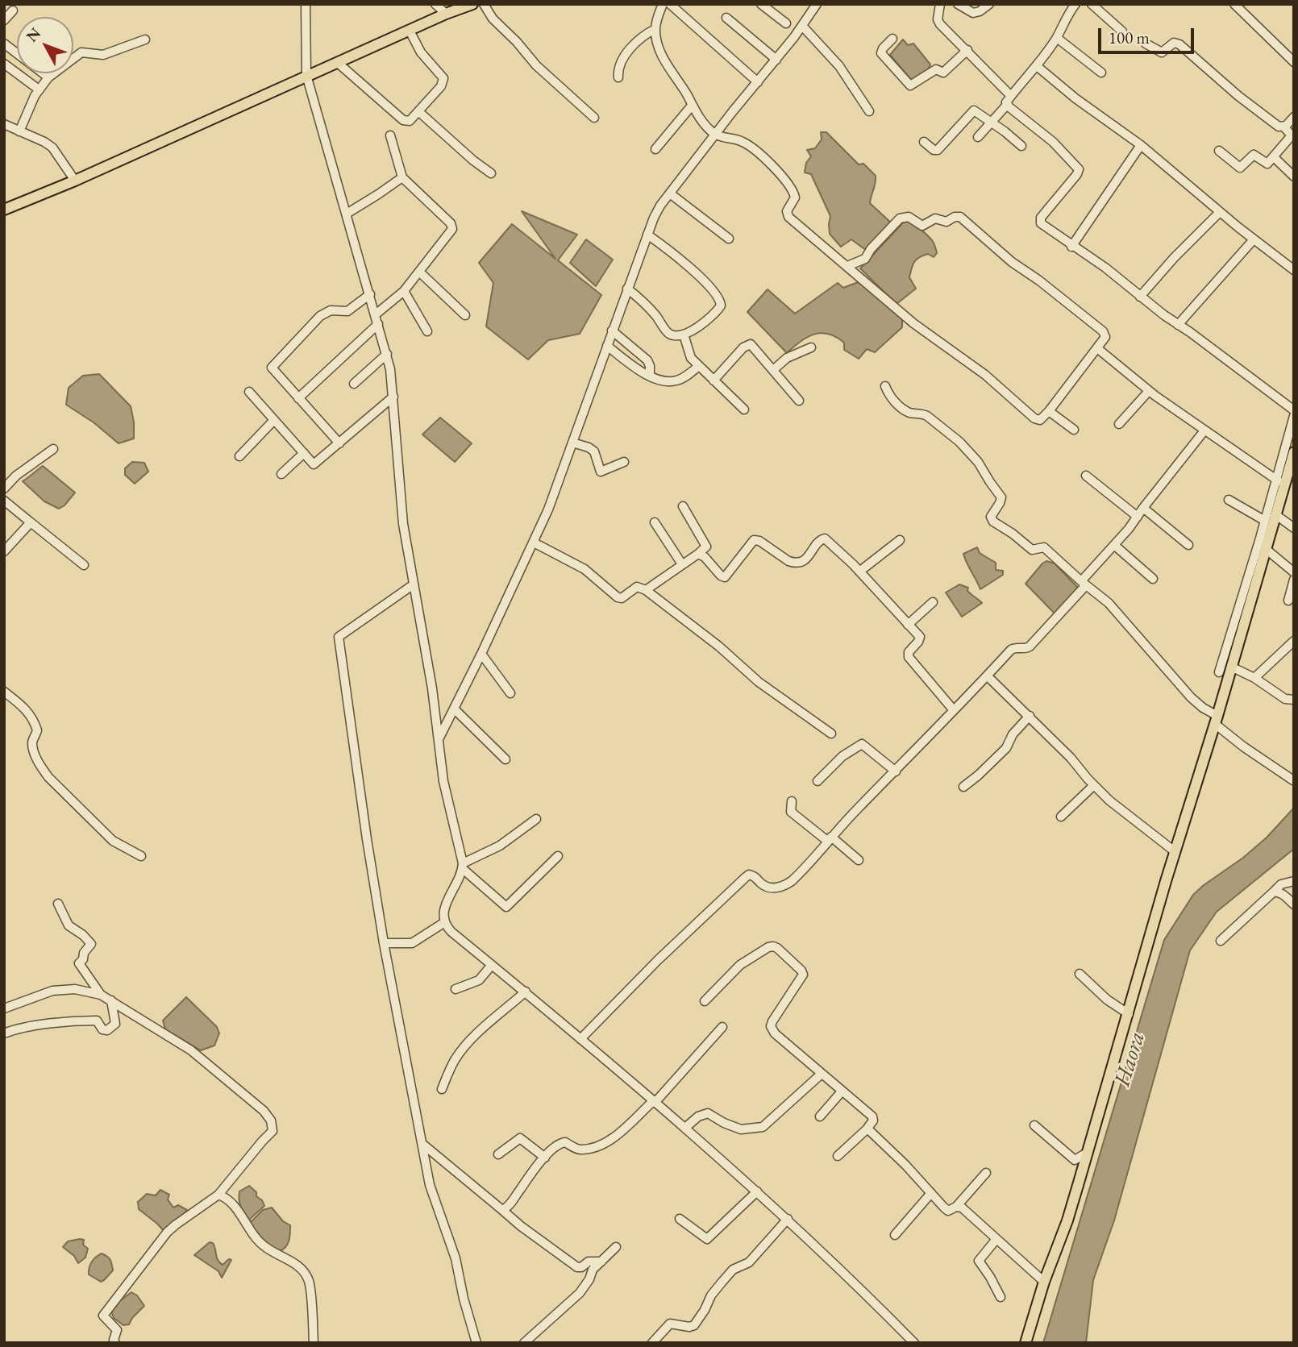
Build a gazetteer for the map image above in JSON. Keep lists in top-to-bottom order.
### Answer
{
  "water": ["Haora"],
  "scale_bar": "100 m",
  "north": "top left"
}
